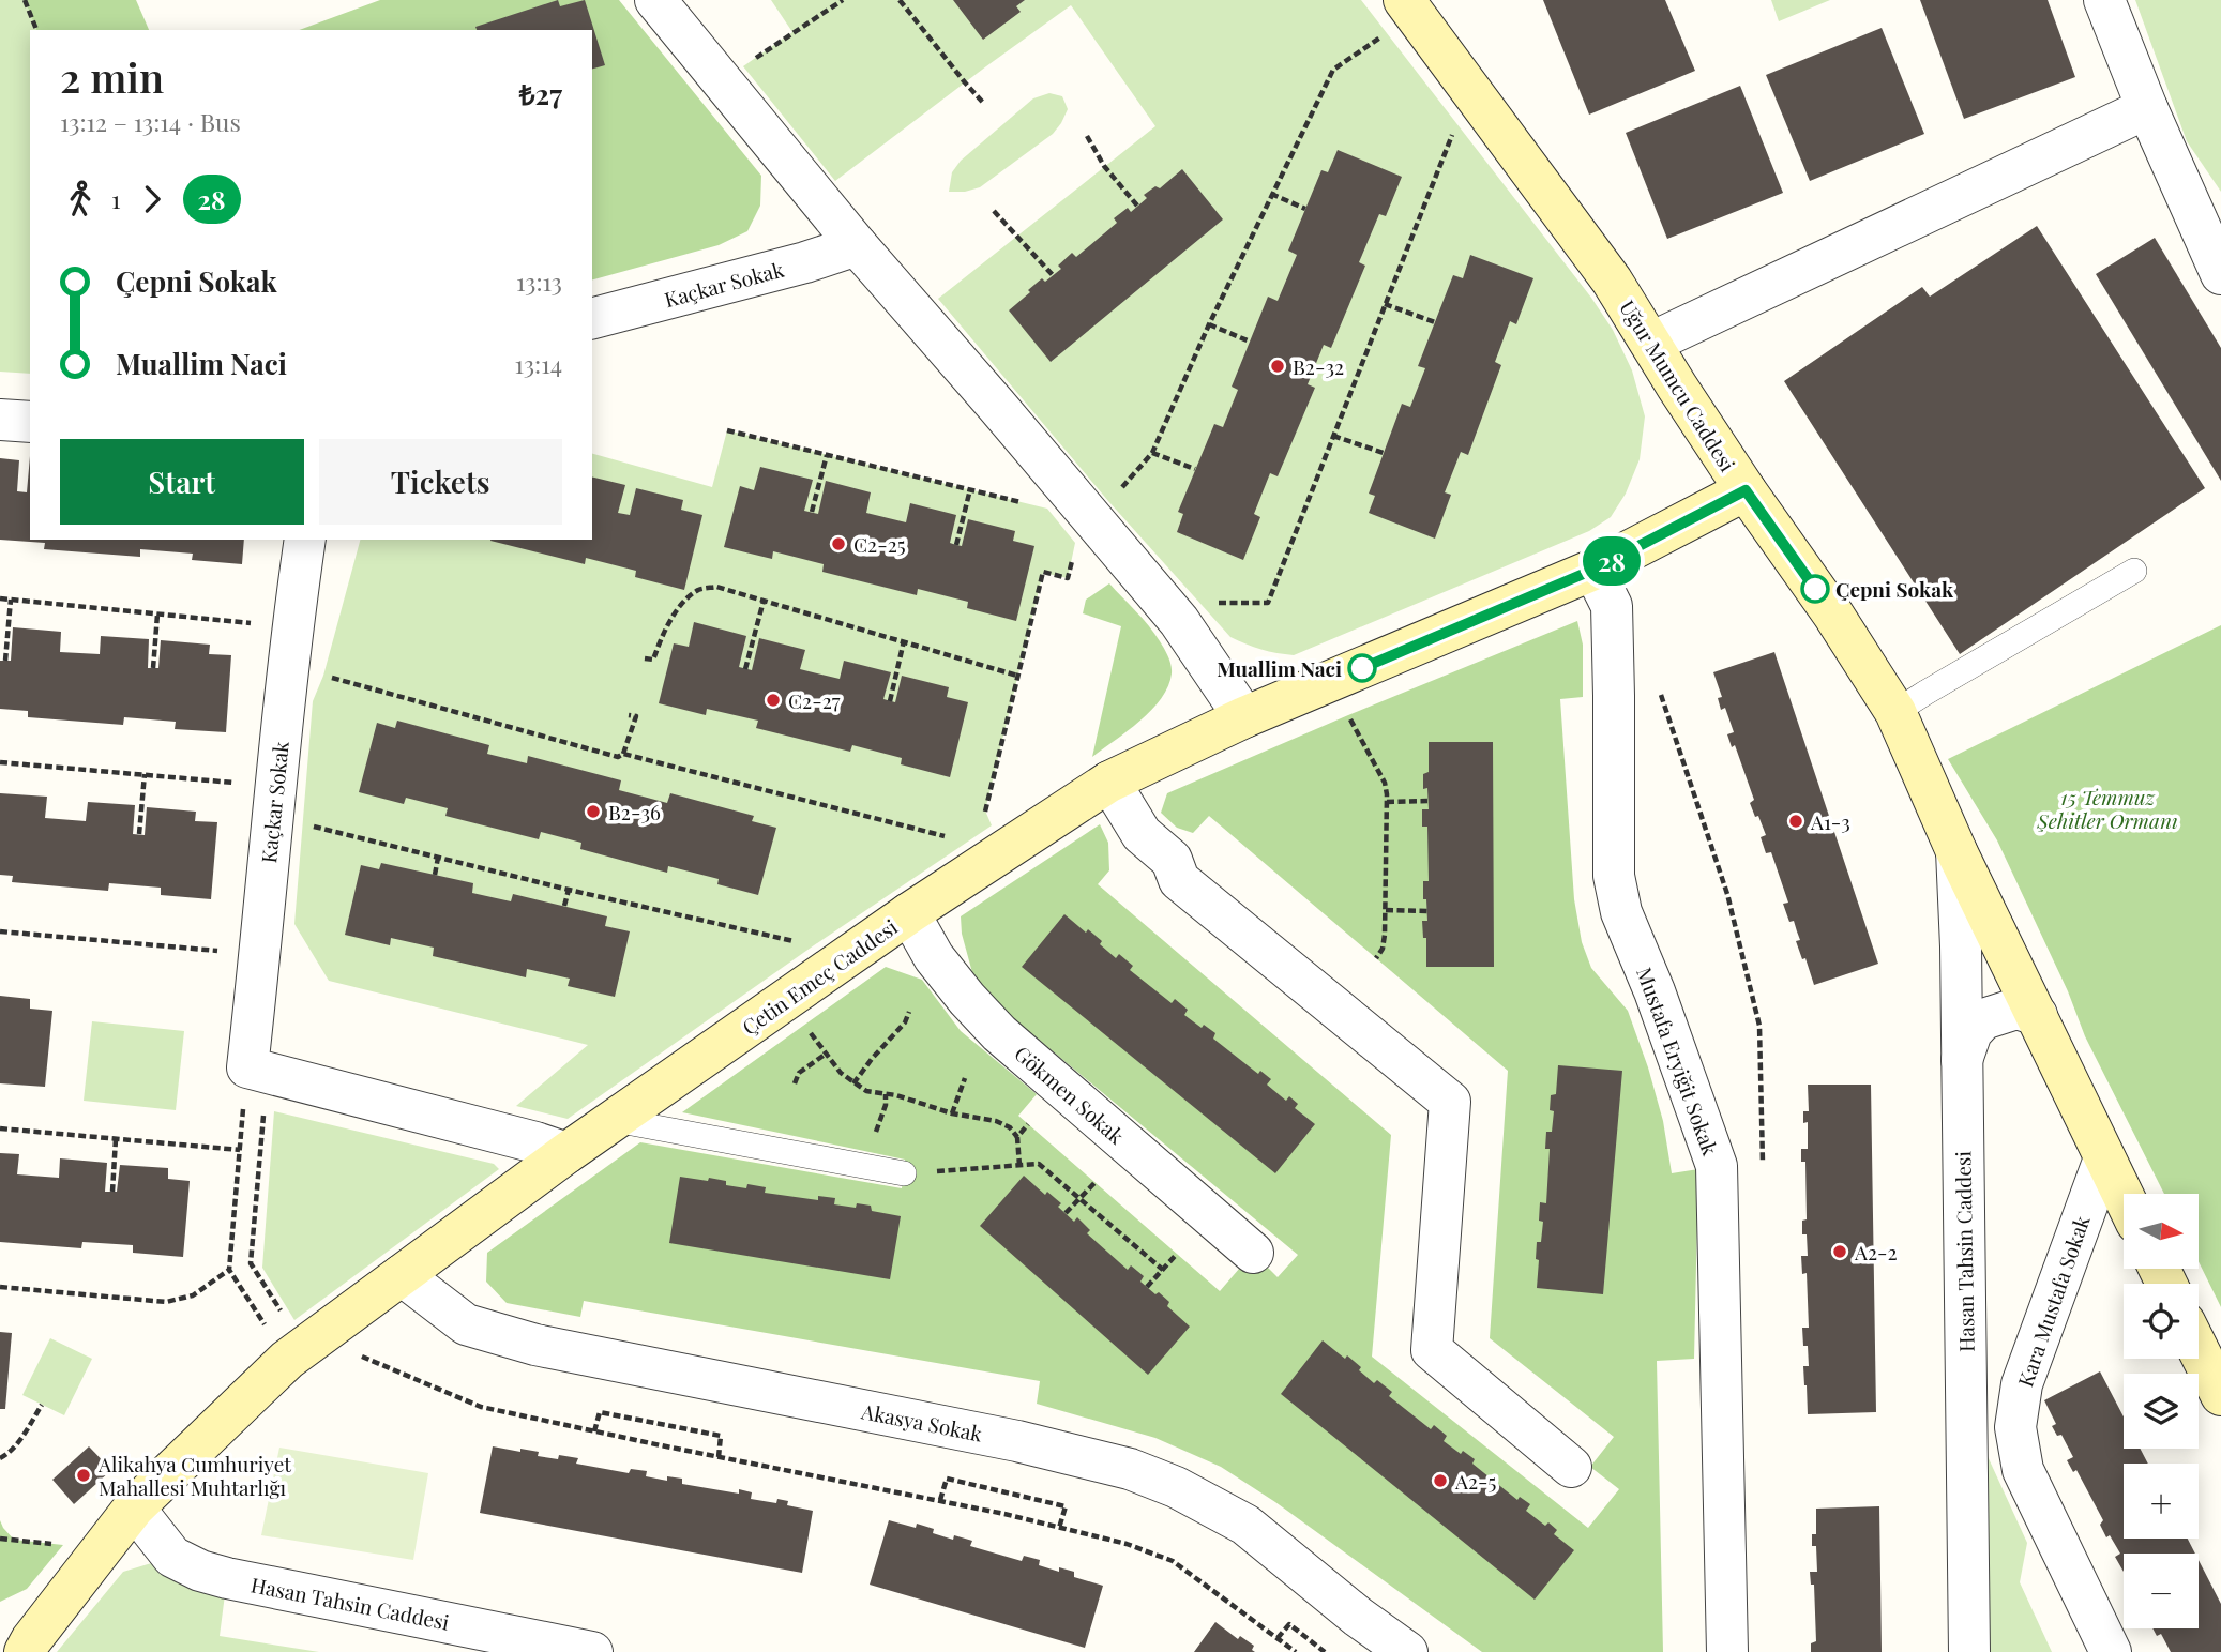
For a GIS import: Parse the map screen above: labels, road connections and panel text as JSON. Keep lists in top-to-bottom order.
{
  "streets": {
    "street": [
      "Kaçkar Sokak",
      "Uğur Mumcu Caddesi",
      "Çetin Emeç Caddesi",
      "Mustafa Eryiğit Sokak",
      "Gökmen Sokak",
      "Hasan Tahsin Caddesi",
      "Kara Mustafa Sokak",
      "Akasya Sokak"
    ]
  },
  "crossings": [
    ["Uğur Mumcu Caddesi", "Çetin Emeç Caddesi"],
    ["Uğur Mumcu Caddesi", "Hasan Tahsin Caddesi"],
    ["Uğur Mumcu Caddesi", "Kara Mustafa Sokak"],
    ["Çetin Emeç Caddesi", "Mustafa Eryiğit Sokak"],
    ["Çetin Emeç Caddesi", "Gökmen Sokak"],
    ["Çetin Emeç Caddesi", "Hasan Tahsin Caddesi"],
    ["Çetin Emeç Caddesi", "Akasya Sokak"]
  ],
  "parks": ["15 Temmuz Şehitler Ormanı"],
  "places": [
    "B2-32",
    "C2-25",
    "Çepni Sokak",
    "Muallim Naci",
    "C2-27",
    "B2-36",
    "A1-3",
    "A2-2",
    "Alikahya Cumhuriyet Mahallesi Muhtarlığı",
    "A2-5"
  ],
  "lines": ["bus line 28"],
  "north": "right",
  "page": {
    "on_map": "28",
    "heading": ["2 min", "13:12 – 13:14 · Bus", "₺27"],
    "legs": ["1", "28"],
    "list": [
      {
        "name": "Çepni Sokak",
        "value": "13:13"
      },
      {
        "name": "Muallim Naci",
        "value": "13:14"
      }
    ],
    "buttons": ["Start", "Tickets"],
    "map_buttons": ["+", "−"]
  }
}
